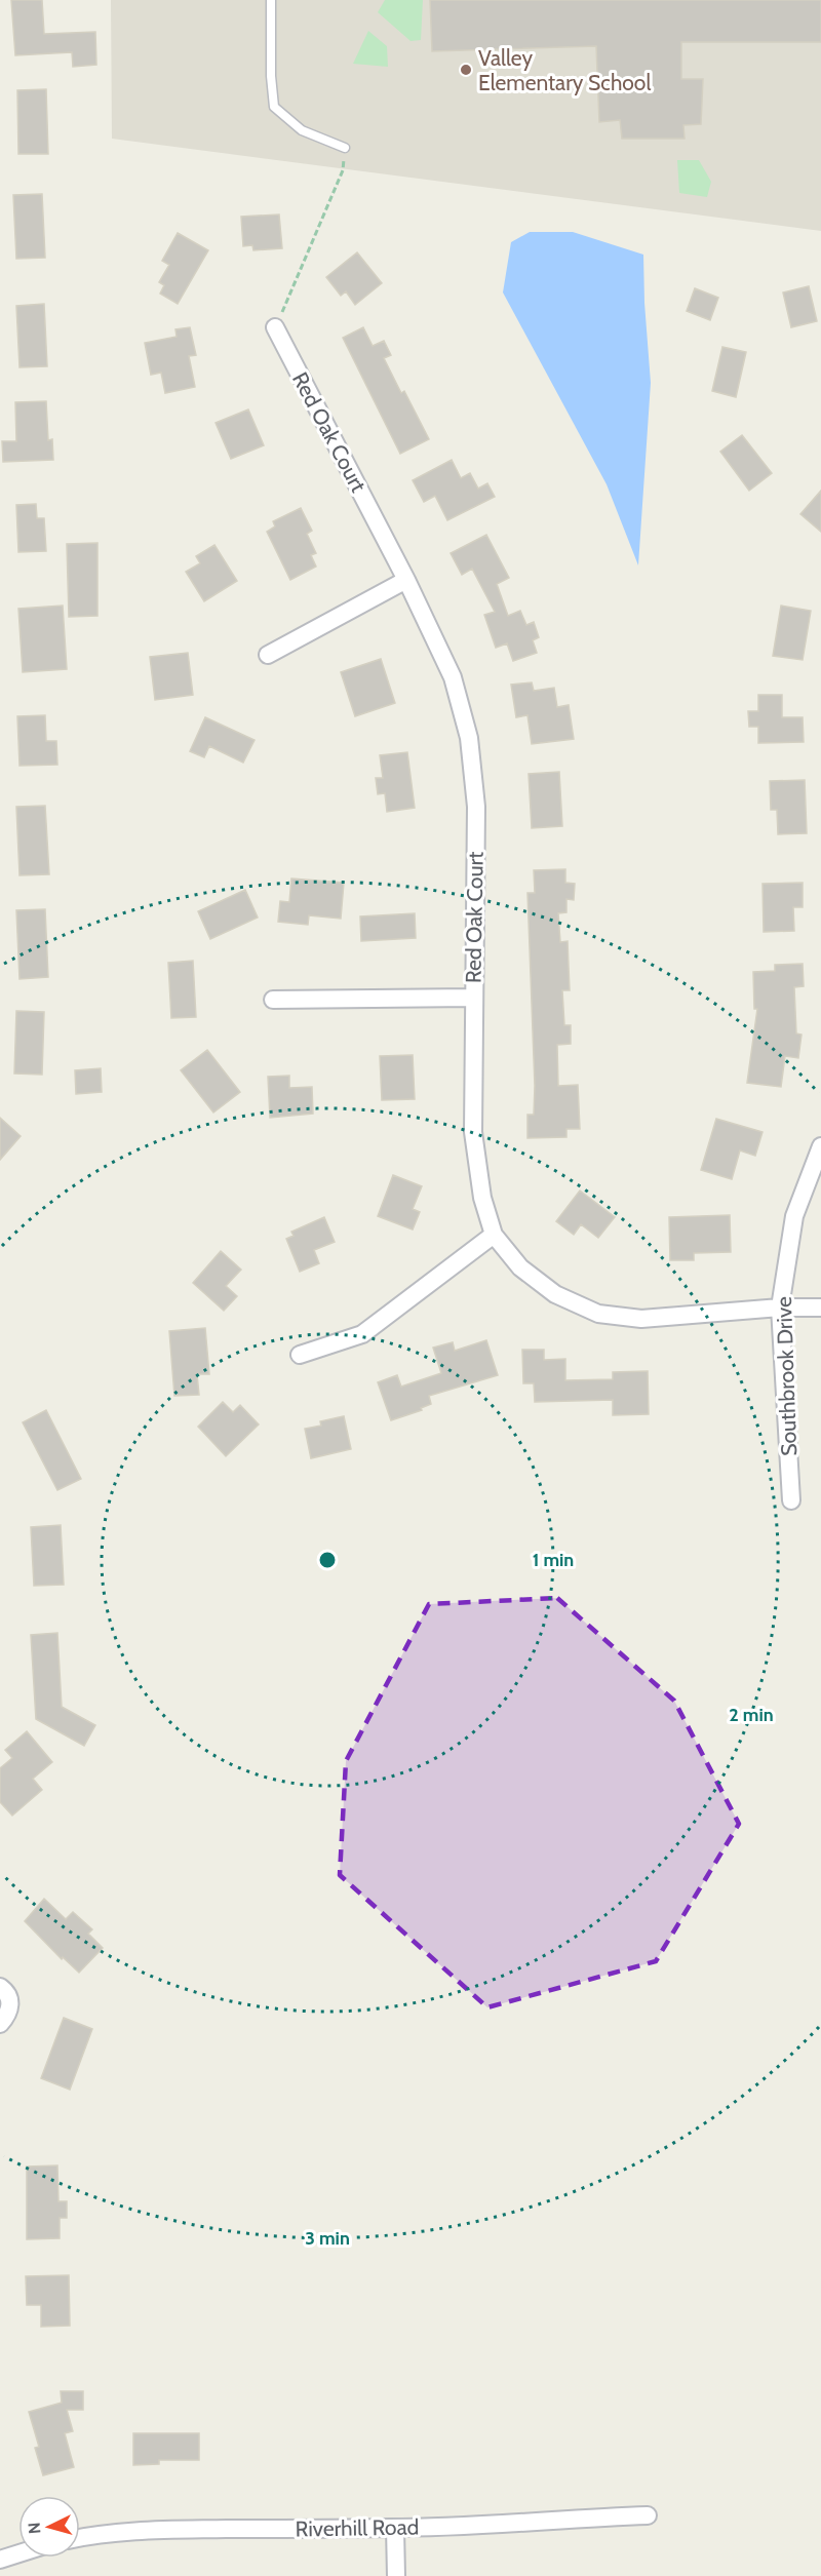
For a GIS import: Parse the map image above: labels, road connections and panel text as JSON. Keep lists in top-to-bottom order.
{
  "streets": {
    "street": ["Red Oak Court", "Southbrook Drive", "Riverhill Road"]
  },
  "crossings": [
    ["Red Oak Court", "Southbrook Drive"]
  ],
  "places": ["Valley Elementary School"],
  "north": "left",
  "rings": ["1 min", "2 min", "3 min"]
}
